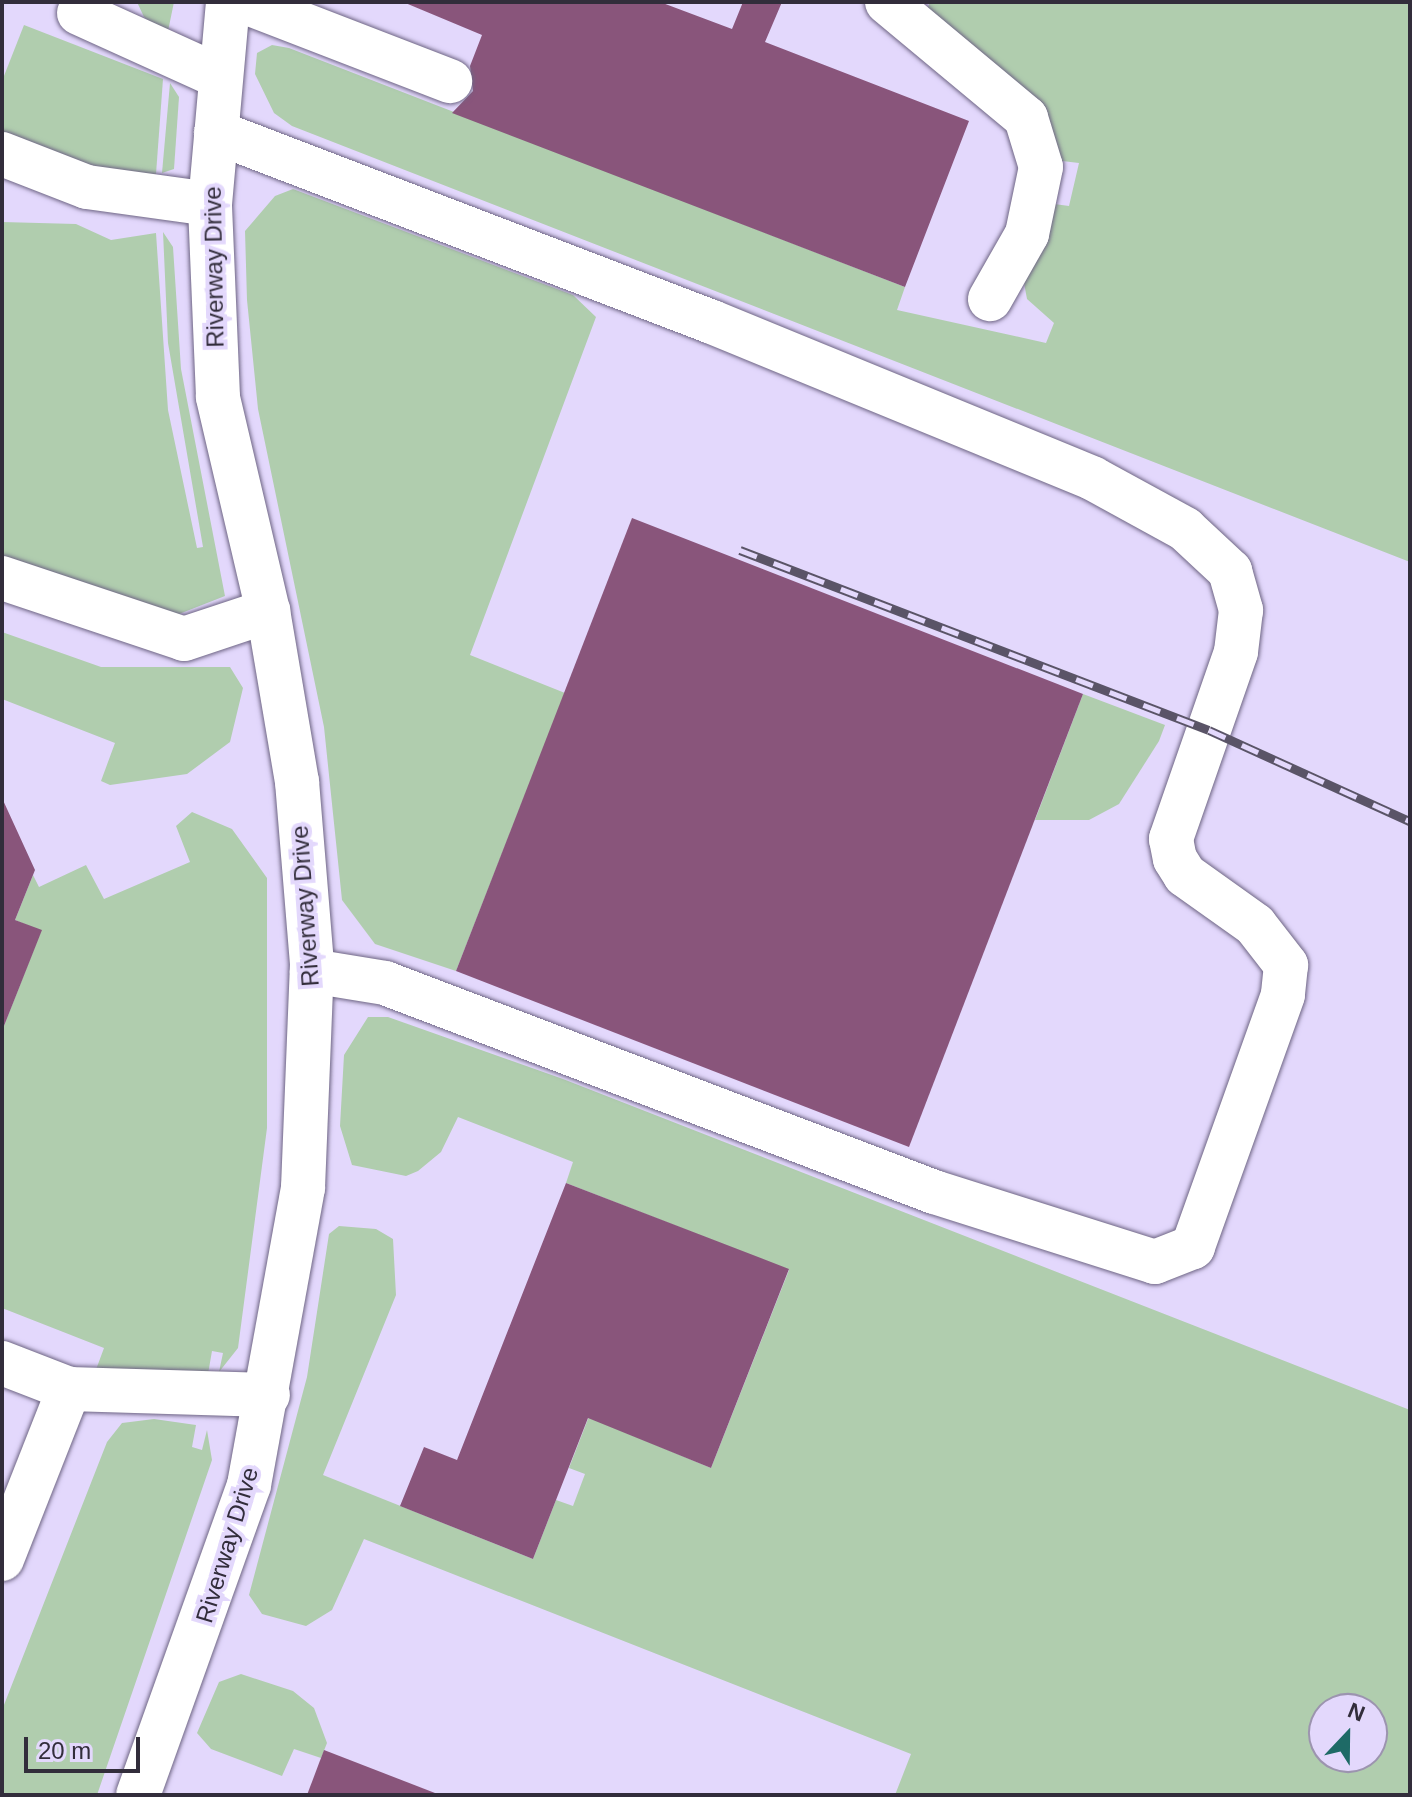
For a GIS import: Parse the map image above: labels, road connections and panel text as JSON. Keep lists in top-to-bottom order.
{
  "streets": {
    "street": ["Riverway Drive"]
  },
  "scale_bar": "20 m",
  "north": "top"
}
